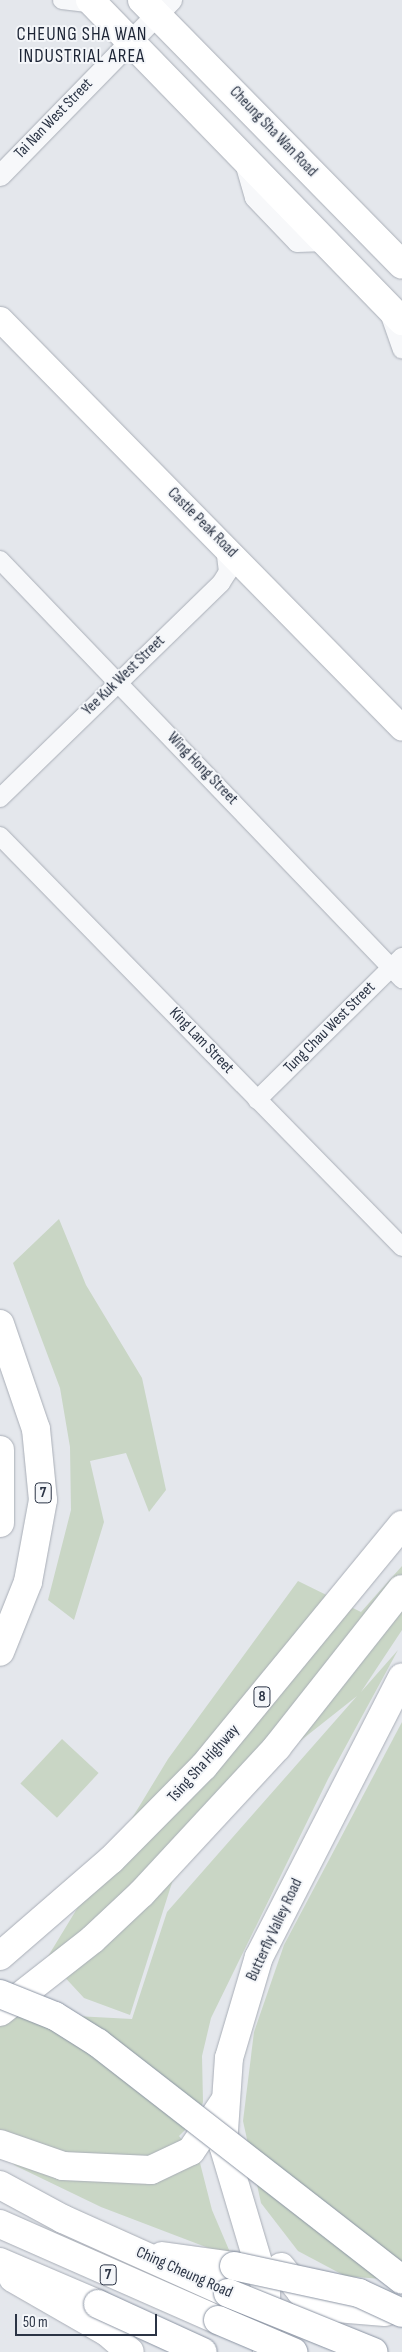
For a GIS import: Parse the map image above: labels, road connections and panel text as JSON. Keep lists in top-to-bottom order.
{
  "streets": {
    "main road": [
      "Cheung Sha Wan Road",
      "Castle Peak Road",
      "7",
      "8",
      "Tsing Sha Highway",
      "Butterfly Valley Road",
      "Ching Cheung Road"
    ],
    "street": [
      "Tai Nan West Street",
      "Yee Kuk West Street",
      "Wing Hong Street",
      "Tung Chau West Street",
      "King Lam Street"
    ]
  },
  "crossings": [
    ["Tai Nan West Street", "Cheung Sha Wan Road"],
    ["Castle Peak Road", "Yee Kuk West Street"],
    ["Yee Kuk West Street", "Wing Hong Street"],
    ["Wing Hong Street", "Tung Chau West Street"],
    ["Tung Chau West Street", "King Lam Street"]
  ],
  "districts": ["CHEUNG SHA WAN INDUSTRIAL AREA"],
  "scale_bar": "50 m"
}
